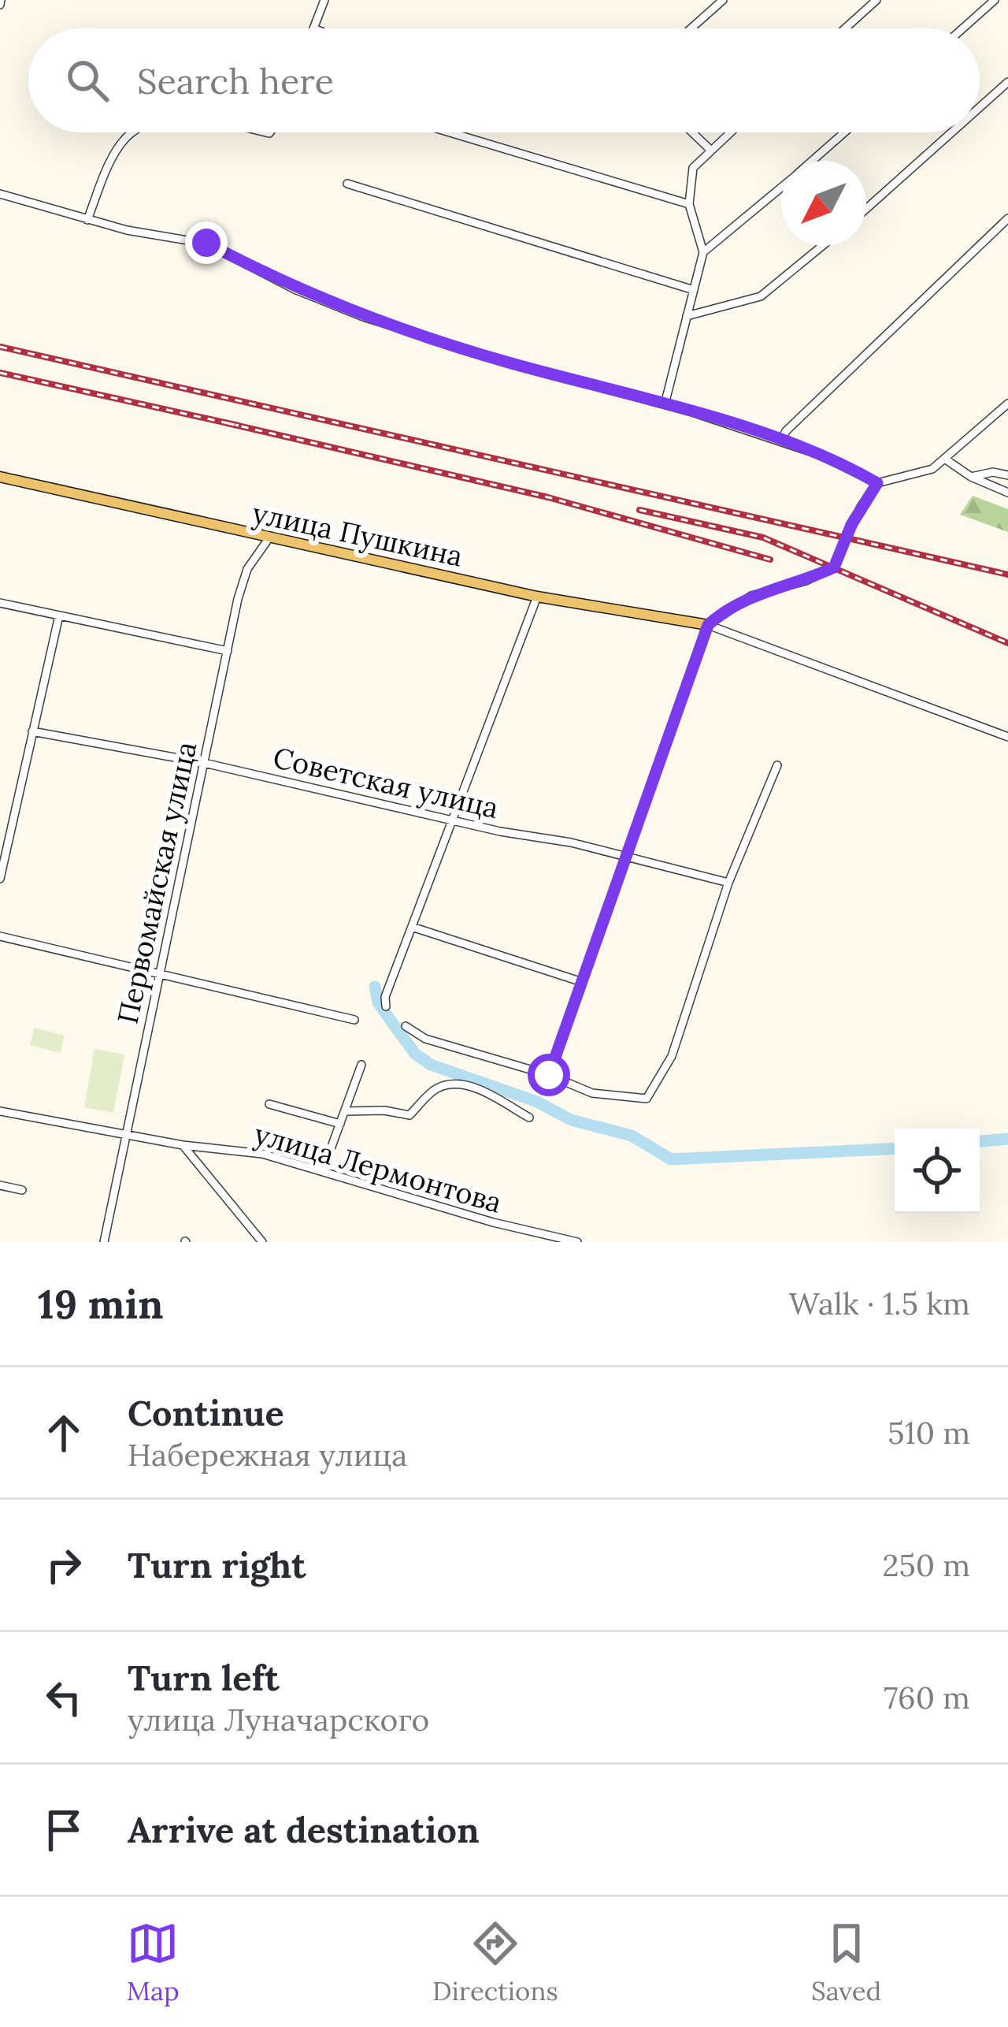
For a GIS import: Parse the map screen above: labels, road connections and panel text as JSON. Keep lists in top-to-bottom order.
{
  "streets": {
    "main road": ["улица Пушкина"],
    "street": ["Советская улица", "Первомайская улица", "улица Лермонтова"]
  },
  "crossings": [
    ["улица Пушкина", "Первомайская улица"],
    ["Советская улица", "Первомайская улица"],
    ["Первомайская улица", "улица Лермонтова"]
  ],
  "north": "bottom left",
  "page": {
    "search": "Search here",
    "heading": ["19 min", "Walk · 1.5 km"],
    "list": [
      ["Continue", "Набережная улица", "510 m"],
      ["Turn right", "250 m"],
      ["Turn left", "улица Луначарского", "760 m"],
      "Arrive at destination"
    ],
    "nav": ["Map", "Directions", "Saved"]
  }
}
